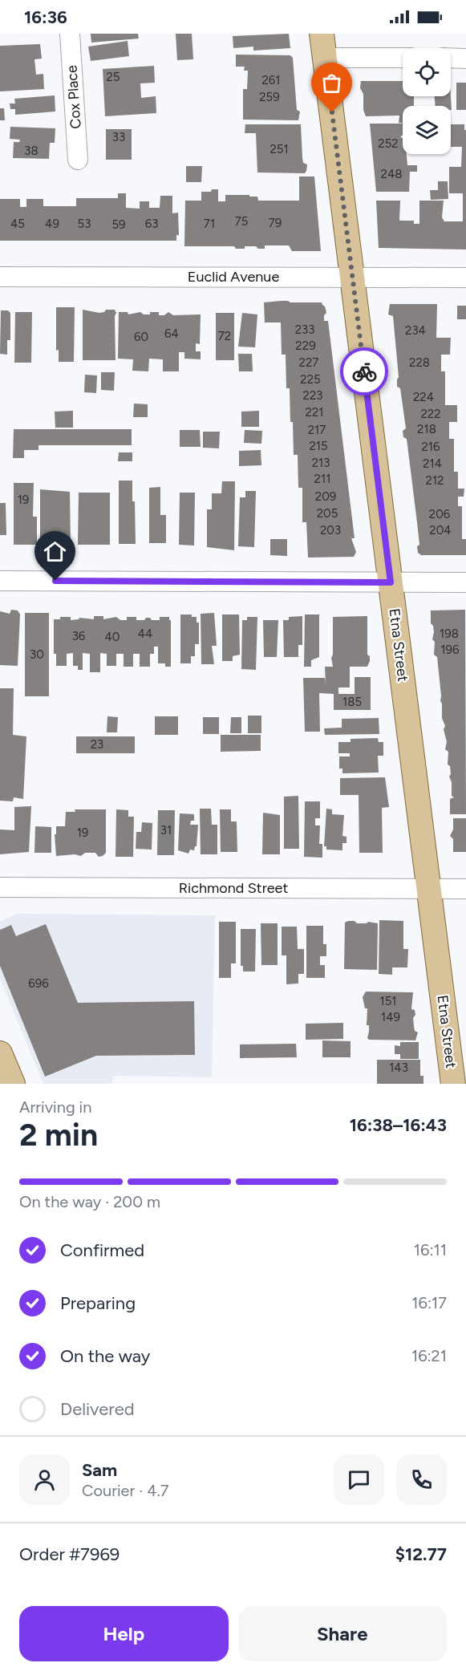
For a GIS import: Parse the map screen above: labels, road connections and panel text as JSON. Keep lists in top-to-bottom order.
{
  "streets": {
    "main road": ["Etna Street"],
    "street": ["Cox Place", "Euclid Avenue", "Richmond Street"]
  },
  "crossings": [
    ["Euclid Avenue", "Etna Street"],
    ["Etna Street", "Richmond Street"]
  ],
  "house_numbers": [
    "25",
    "261",
    "259",
    "33",
    "252",
    "251",
    "38",
    "248",
    "75",
    "79",
    "45",
    "49",
    "53",
    "63",
    "71",
    "59",
    "233",
    "234",
    "64",
    "72",
    "60",
    "229",
    "227",
    "228",
    "225",
    "223",
    "224",
    "221",
    "222",
    "218",
    "217",
    "215",
    "216",
    "213",
    "214",
    "211",
    "212",
    "209",
    "19",
    "205",
    "206",
    "203",
    "204",
    "44",
    "198",
    "36",
    "40",
    "196",
    "30",
    "185",
    "23",
    "31",
    "19",
    "696",
    "151",
    "149",
    "143"
  ],
  "page": {
    "status": "16:36",
    "heading": ["2 min", "Arriving in", "16:38–16:43"],
    "panel": [
      "Sam",
      "Courier · 4.7",
      "Order #7969",
      "$12.77"
    ],
    "bar": "On the way · 200 m",
    "list": [
      ["Confirmed", "16:11"],
      ["Preparing", "16:17"],
      ["On the way", "16:21"],
      "Delivered"
    ],
    "buttons": ["Help", "Share"]
  }
}
